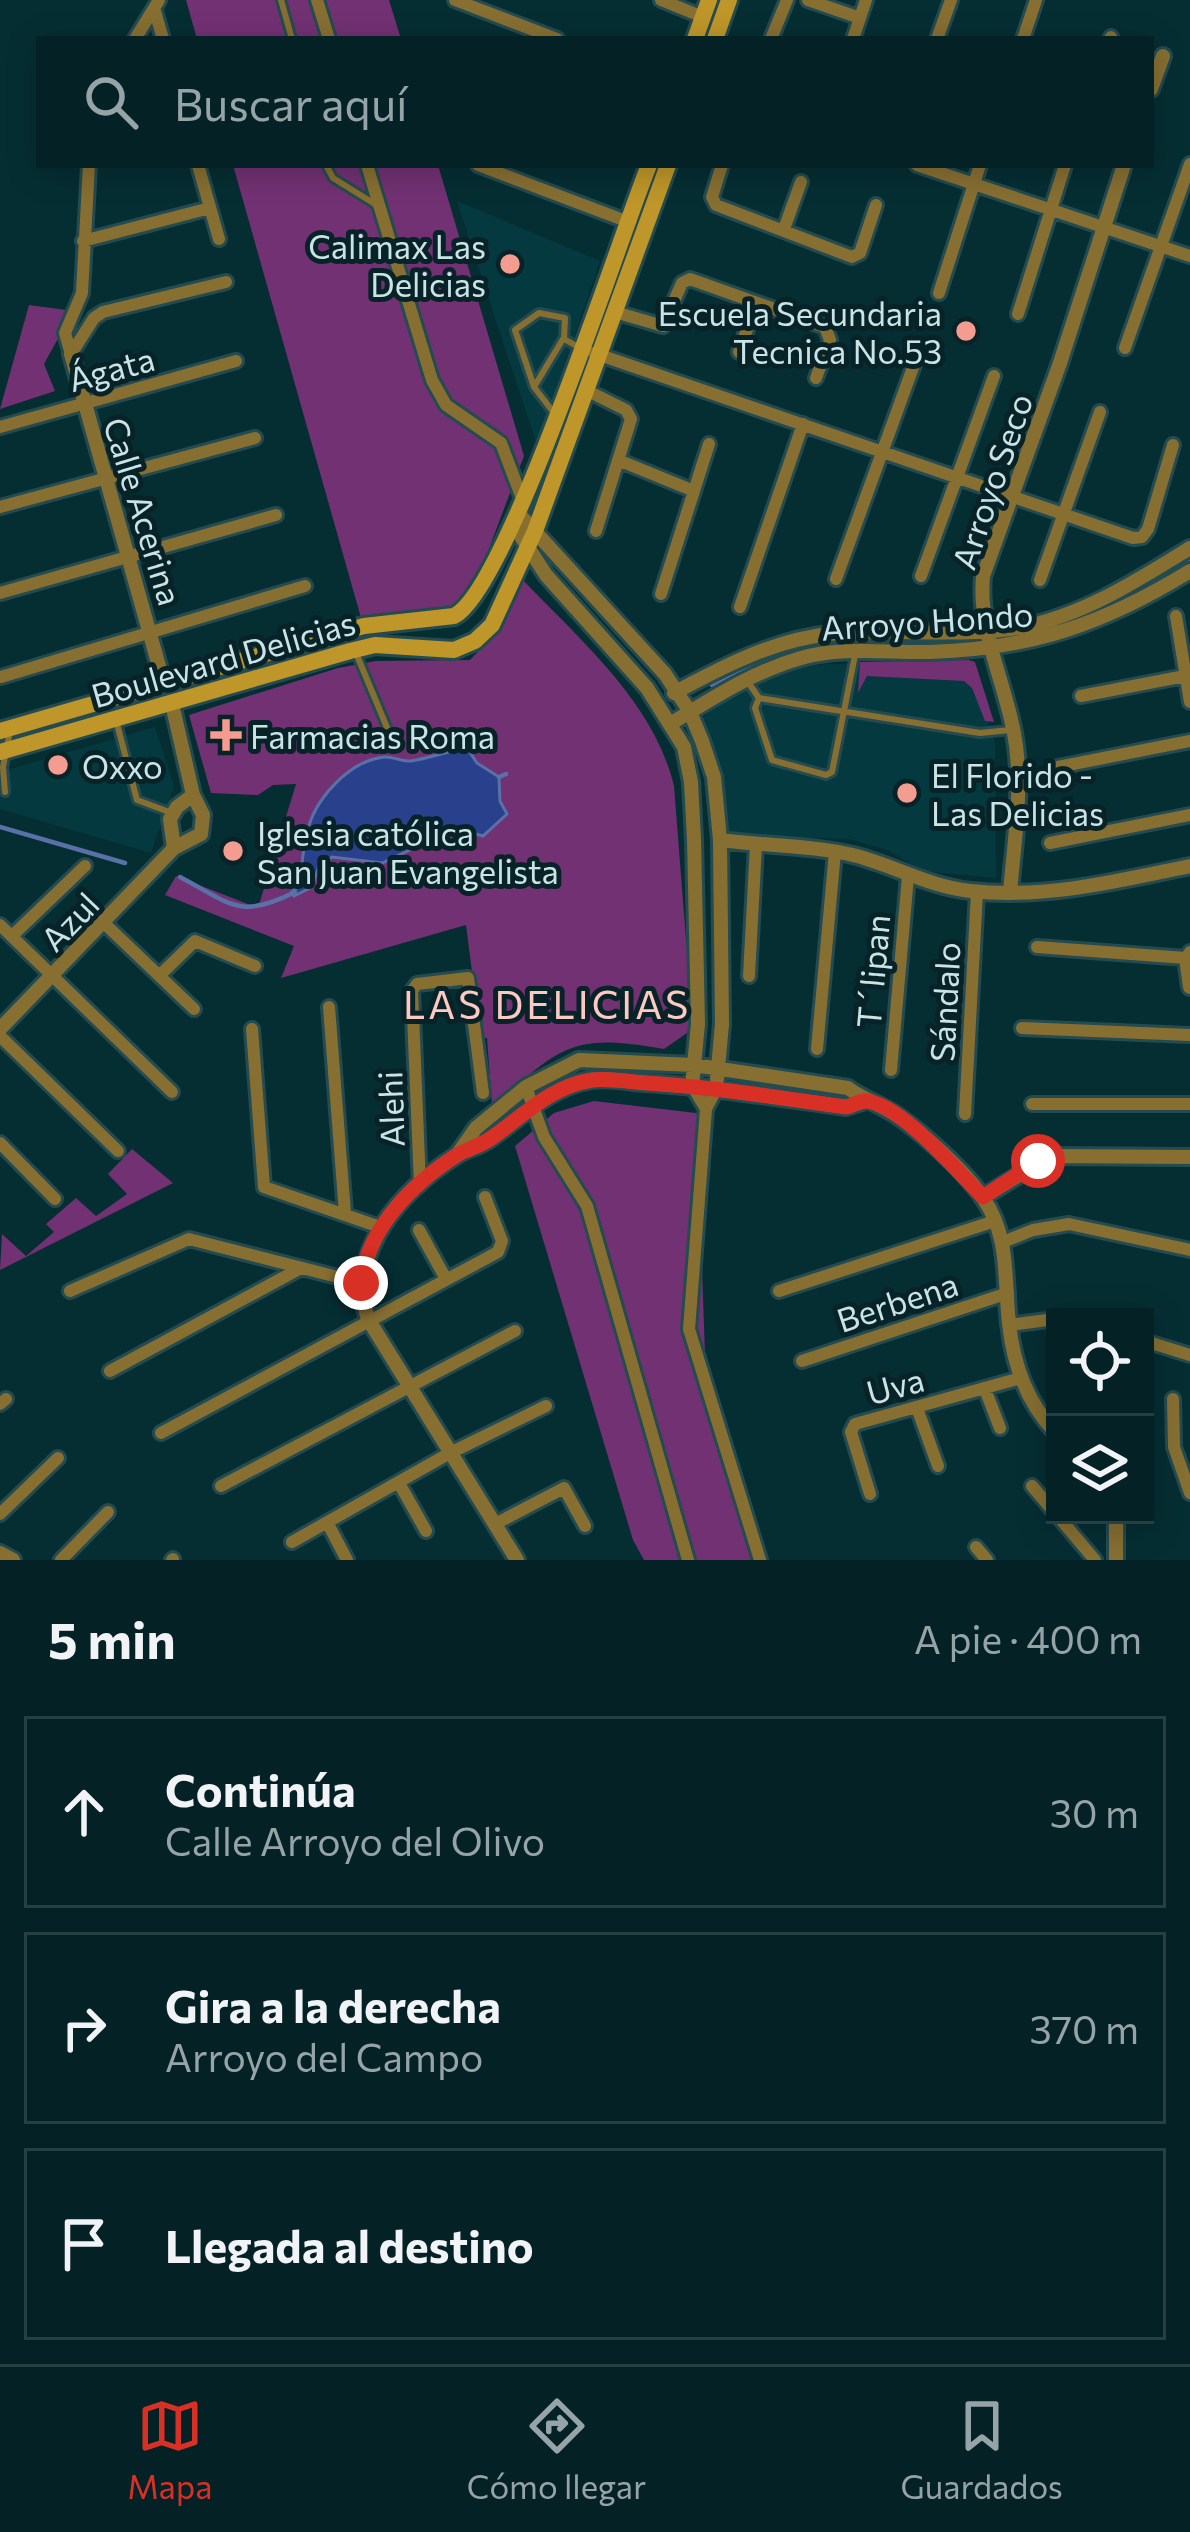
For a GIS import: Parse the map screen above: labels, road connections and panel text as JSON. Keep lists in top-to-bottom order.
{
  "streets": {
    "main road": ["Boulevard Delicias"],
    "street": [
      "Ágata",
      "Arroyo Seco",
      "Calle Acerina",
      "Arroyo Hondo",
      "Azul",
      "T´lipan",
      "Sándalo",
      "Alehi",
      "Berbena",
      "Uva"
    ]
  },
  "crossings": [
    ["Ágata", "Calle Acerina"],
    ["Arroyo Seco", "Arroyo Hondo"],
    ["Calle Acerina", "Boulevard Delicias"],
    ["Boulevard Delicias", "Azul"]
  ],
  "districts": ["LAS DELICIAS"],
  "places": {
    "other": [
      "Calimax Las Delicias",
      "Escuela Secundaria Tecnica No.53",
      "Oxxo",
      "El Florido - Las Delicias",
      "Iglesia católica San Juan Evangelista"
    ],
    "health": ["Farmacias Roma"]
  },
  "page": {
    "search": "Buscar aquí",
    "heading": ["5 min", "A pie · 400 m"],
    "list": [
      ["Continúa", "Calle Arroyo del Olivo", "30 m"],
      ["Gira a la derecha", "Arroyo del Campo", "370 m"],
      "Llegada al destino"
    ],
    "nav": ["Mapa", "Cómo llegar", "Guardados"]
  }
}
